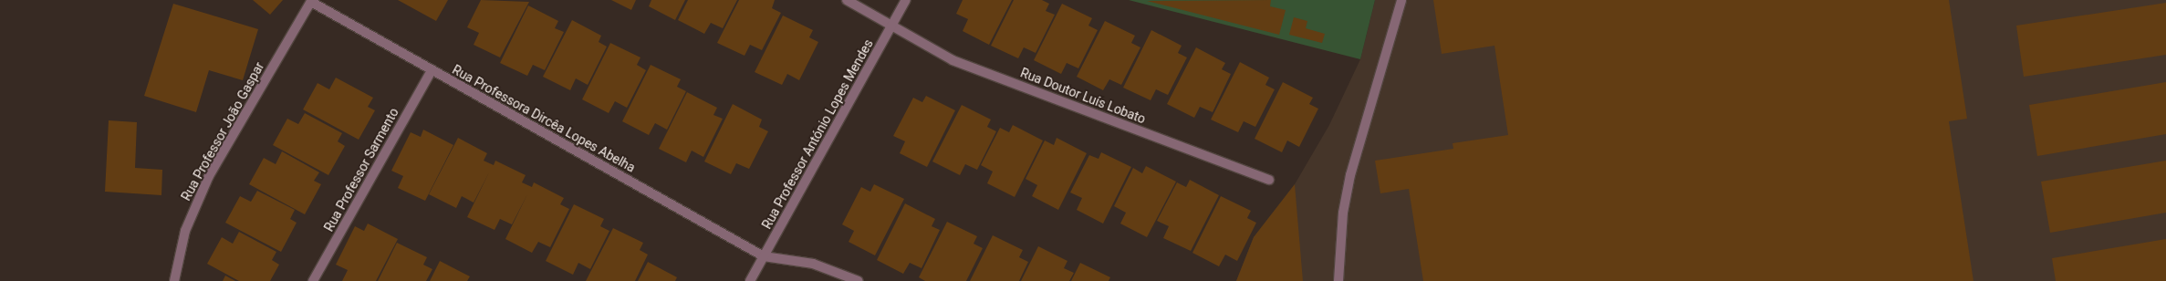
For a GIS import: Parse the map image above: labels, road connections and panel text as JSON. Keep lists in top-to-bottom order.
{
  "streets": {
    "street": [
      "Rua Doutor Luís Lobato",
      "Rua Professora Dircêa Lopes Abelha",
      "Rua Professor João Gaspar",
      "Rua Professor António Lopes Mendes",
      "Rua Professor Sarmento"
    ]
  },
  "crossings": [
    ["Rua Doutor Luís Lobato", "Rua Professor António Lopes Mendes"],
    ["Rua Professora Dircêa Lopes Abelha", "Rua Professor João Gaspar"],
    ["Rua Professora Dircêa Lopes Abelha", "Rua Professor António Lopes Mendes"],
    ["Rua Professora Dircêa Lopes Abelha", "Rua Professor Sarmento"]
  ]
}
